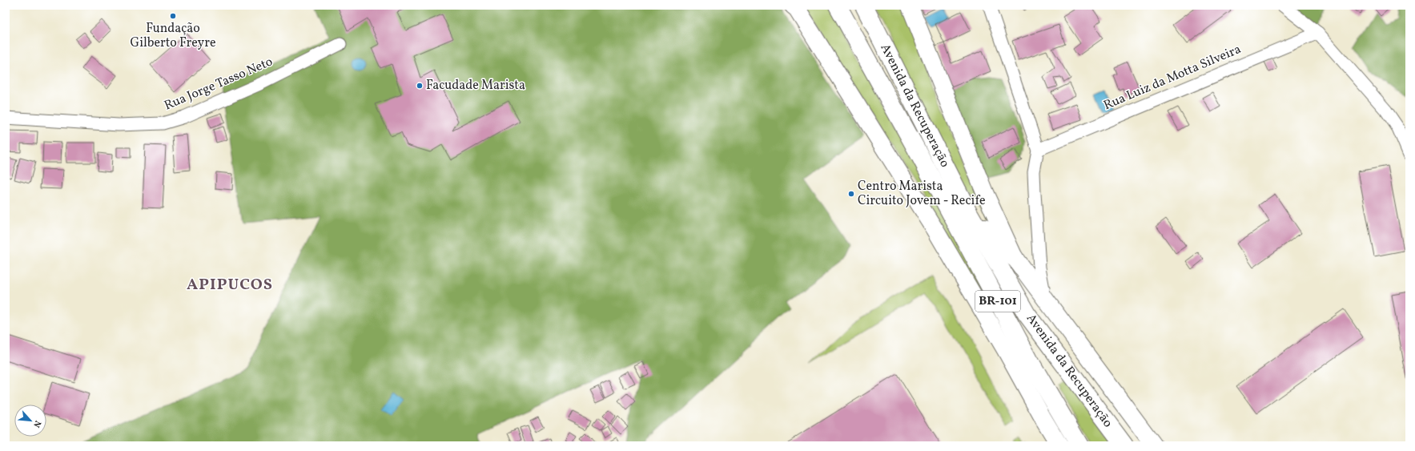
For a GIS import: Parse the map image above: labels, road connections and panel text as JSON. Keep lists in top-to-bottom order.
{
  "streets": {
    "highway": ["Avenida da Recuperação", "BR-101"],
    "street": ["Rua Luiz da Motta Silveira", "Rua Jorge Tasso Neto"]
  },
  "districts": ["APIPUCOS"],
  "places": ["Fundação Gilberto Freyre", "Facudade Marista", "Centro Marista Circuito Jovem - Recife"],
  "north": "bottom right"
}
